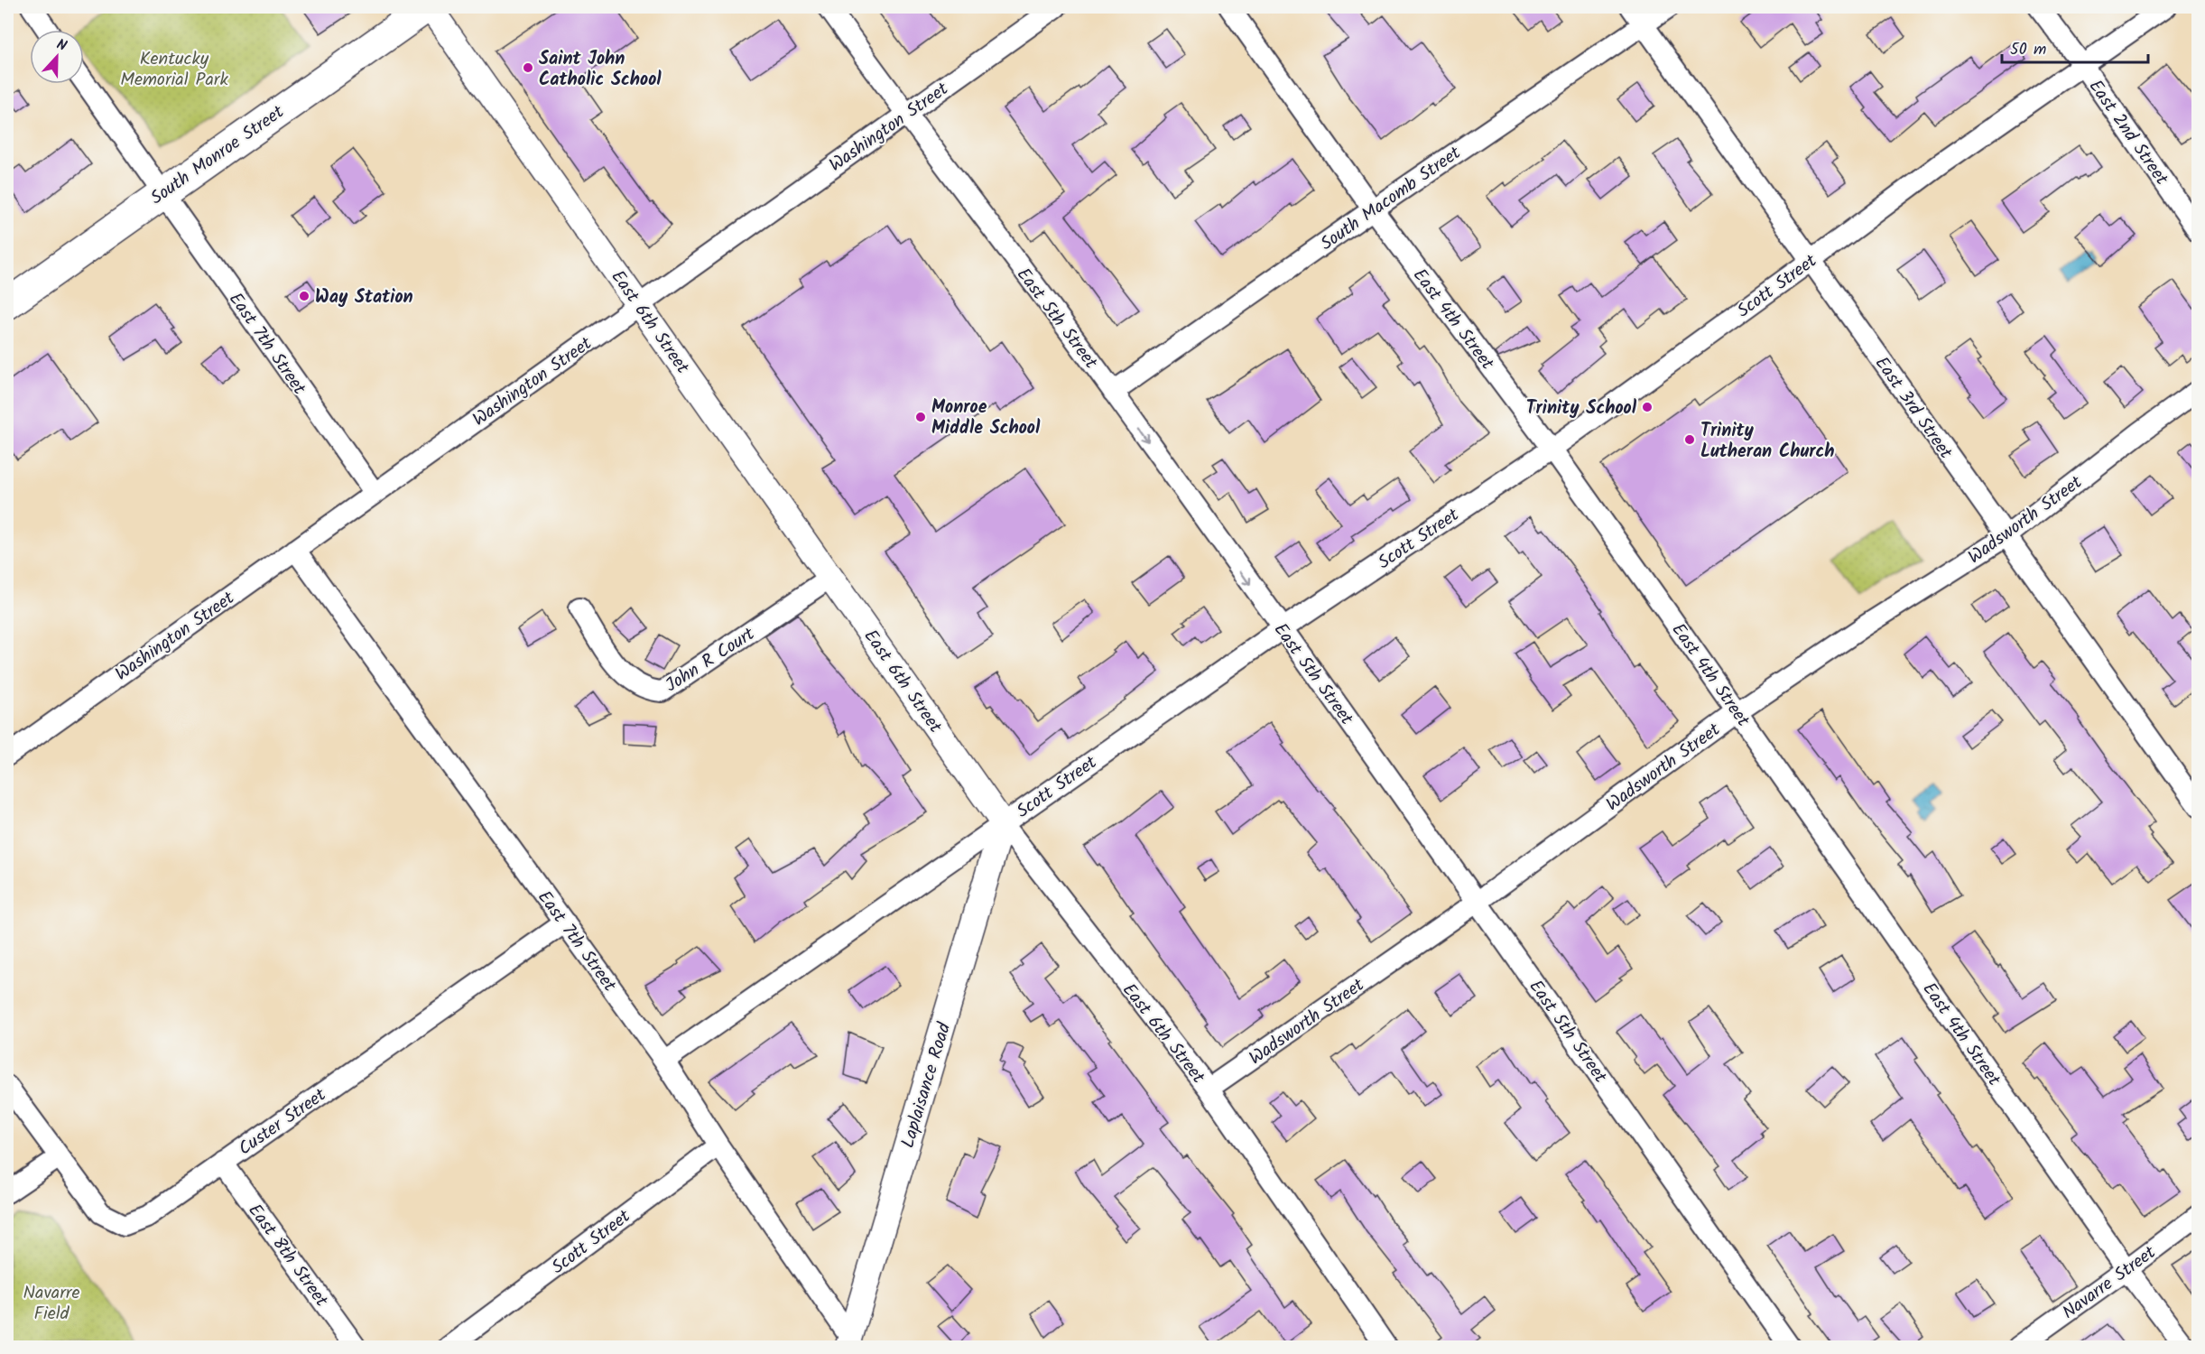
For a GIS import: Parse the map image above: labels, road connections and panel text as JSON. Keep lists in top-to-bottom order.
{
  "streets": {
    "main road": ["South Monroe Street"],
    "street": [
      "Washington Street",
      "East 2nd Street",
      "South Macomb Street",
      "Scott Street",
      "East 5th Street",
      "East 4th Street",
      "East 6th Street",
      "East 7th Street",
      "East 3rd Street",
      "Wadsworth Street",
      "John R Court",
      "Laplaisance Road",
      "Custer Street",
      "East 8th Street",
      "Navarre Street"
    ]
  },
  "crossings": [
    ["Washington Street", "East 5th Street"],
    ["Washington Street", "East 6th Street"],
    ["Washington Street", "East 7th Street"],
    ["East 2nd Street", "Scott Street"],
    ["South Monroe Street", "East 6th Street"],
    ["South Monroe Street", "East 7th Street"],
    ["South Macomb Street", "East 5th Street"],
    ["South Macomb Street", "East 4th Street"],
    ["South Macomb Street", "East 3rd Street"],
    ["Scott Street", "East 5th Street"],
    ["Scott Street", "East 4th Street"],
    ["Scott Street", "East 6th Street"],
    ["Scott Street", "East 7th Street"],
    ["Scott Street", "East 3rd Street"],
    ["Scott Street", "Laplaisance Road"],
    ["East 5th Street", "Wadsworth Street"],
    ["East 4th Street", "Wadsworth Street"],
    ["East 4th Street", "Navarre Street"],
    ["East 6th Street", "Wadsworth Street"],
    ["East 6th Street", "John R Court"],
    ["East 6th Street", "Laplaisance Road"],
    ["East 7th Street", "Laplaisance Road"],
    ["East 7th Street", "Custer Street"],
    ["East 3rd Street", "Wadsworth Street"],
    ["Custer Street", "East 8th Street"]
  ],
  "parks": ["Kentucky Memorial Park", "Navarre Field"],
  "places": [
    "Saint John Catholic School",
    "Way Station",
    "Trinity School",
    "Monroe Middle School",
    "Trinity Lutheran Church"
  ],
  "scale_bar": "50 m",
  "north": "top"
}
